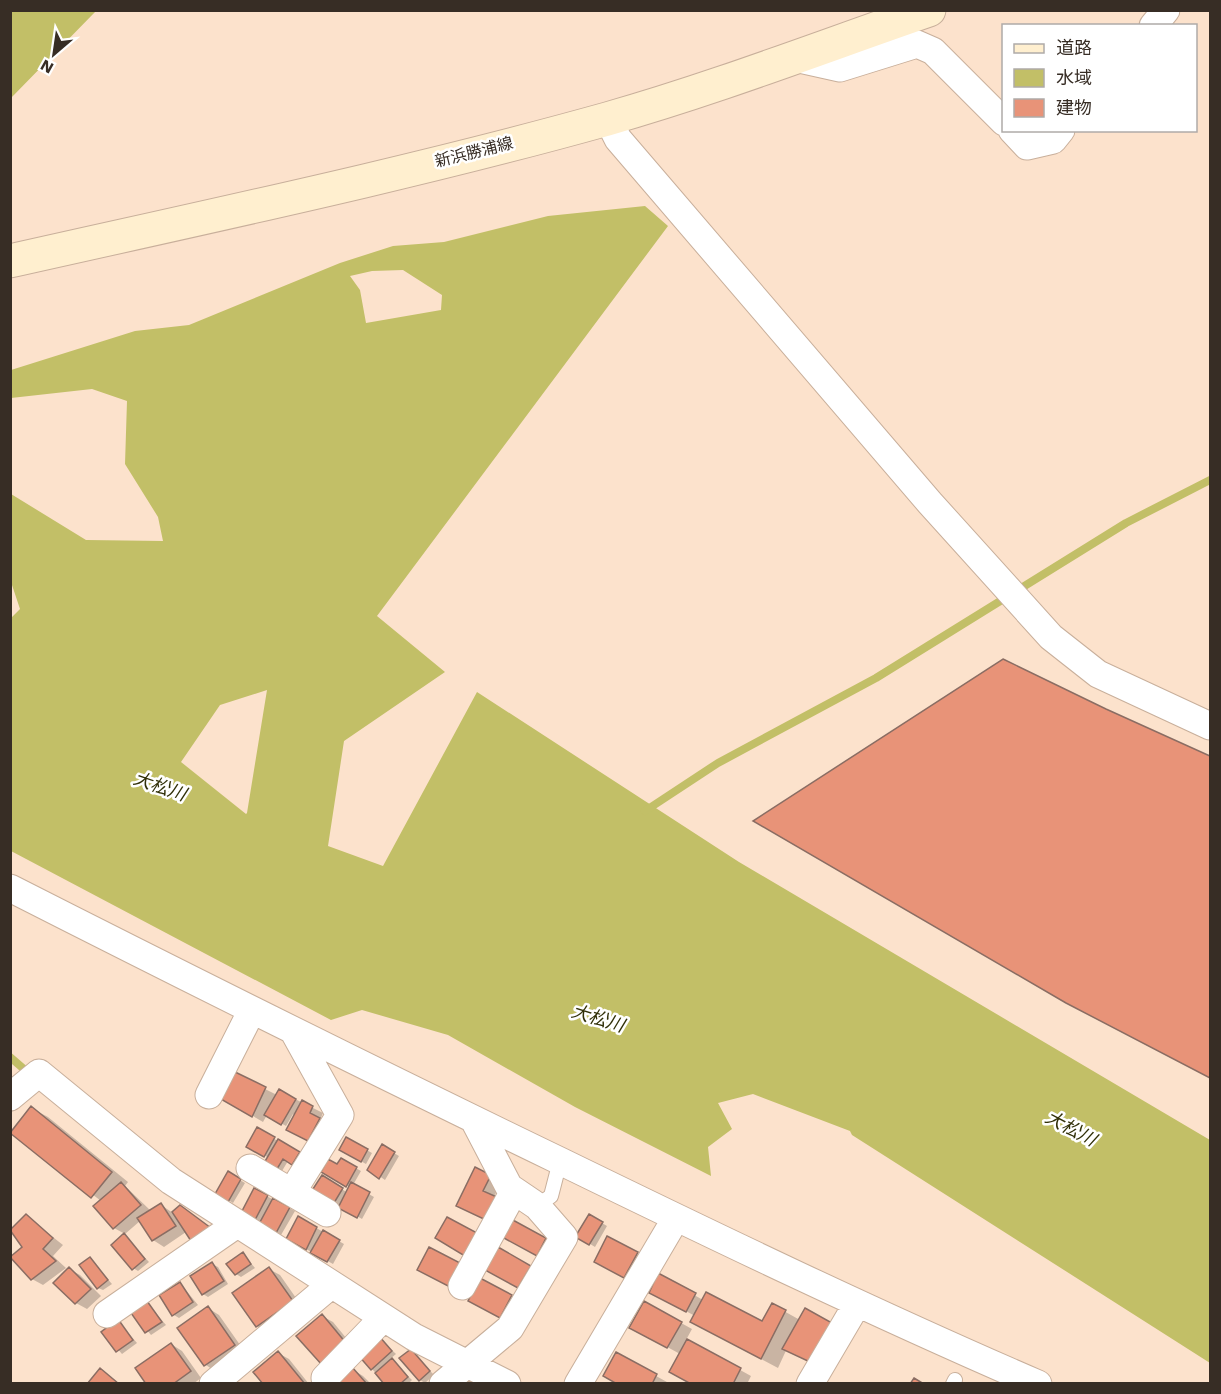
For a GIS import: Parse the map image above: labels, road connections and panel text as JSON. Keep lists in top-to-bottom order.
{
  "streets": {
    "main road": ["新浜勝浦線"]
  },
  "water": ["大松川"],
  "legend": ["道路", "水域", "建物"],
  "north": "bottom left"
}
